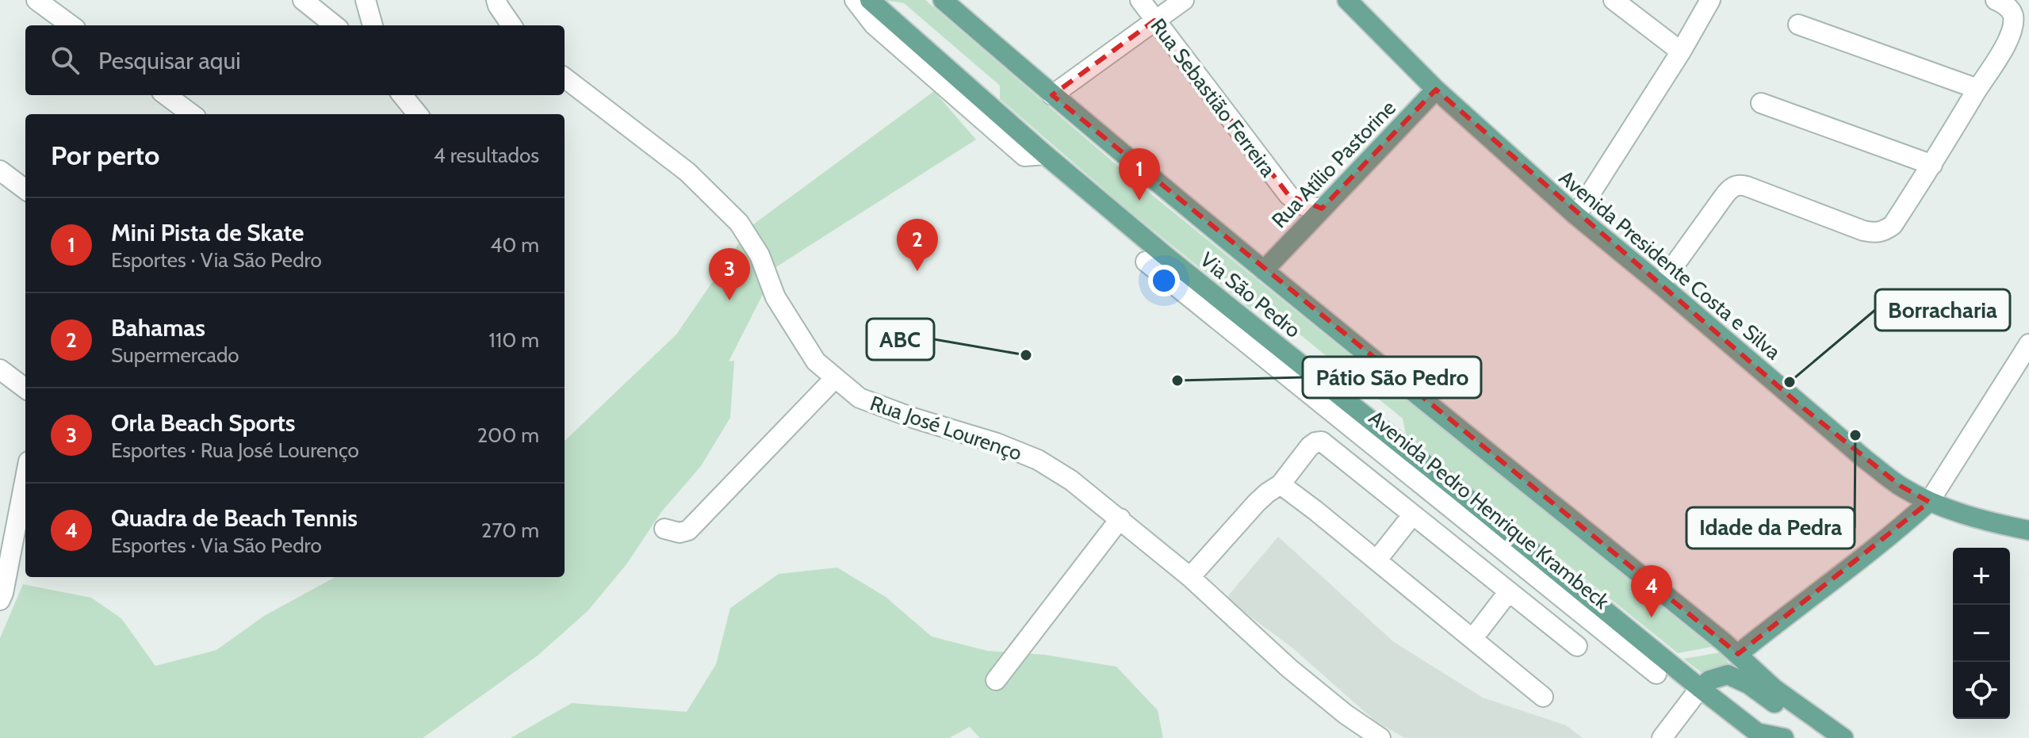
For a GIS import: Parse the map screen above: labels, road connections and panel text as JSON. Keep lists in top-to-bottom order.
{
  "streets": {
    "main road": ["Rua Atílio Pastorine", "Avenida Presidente Costa e Silva", "Via São Pedro"],
    "street": ["Rua Sebastião Ferreira", "Rua José Lourenço", "Avenida Pedro Henrique Krambeck"]
  },
  "crossings": [
    ["Rua Sebastião Ferreira", "Rua Atílio Pastorine"],
    ["Rua Atílio Pastorine", "Avenida Presidente Costa e Silva"]
  ],
  "places": [
    "ABC",
    "Pátio São Pedro",
    "Borracharia",
    "Idade da Pedra"
  ],
  "page": {
    "search": "Pesquisar aqui",
    "heading": ["Por perto", "4 resultados"],
    "pins": [
      "1",
      "2",
      "3",
      "4"
    ],
    "list": [
      {
        "mark": "1",
        "name": "Mini Pista de Skate",
        "note": "Esportes · Via São Pedro",
        "value": "40 m"
      },
      {
        "mark": "2",
        "name": "Bahamas",
        "note": "Supermercado",
        "value": "110 m"
      },
      {
        "mark": "3",
        "name": "Orla Beach Sports",
        "note": "Esportes · Rua José Lourenço",
        "value": "200 m"
      },
      {
        "mark": "4",
        "name": "Quadra de Beach Tennis",
        "note": "Esportes · Via São Pedro",
        "value": "270 m"
      }
    ],
    "map_buttons": ["+", "−"]
  }
}
